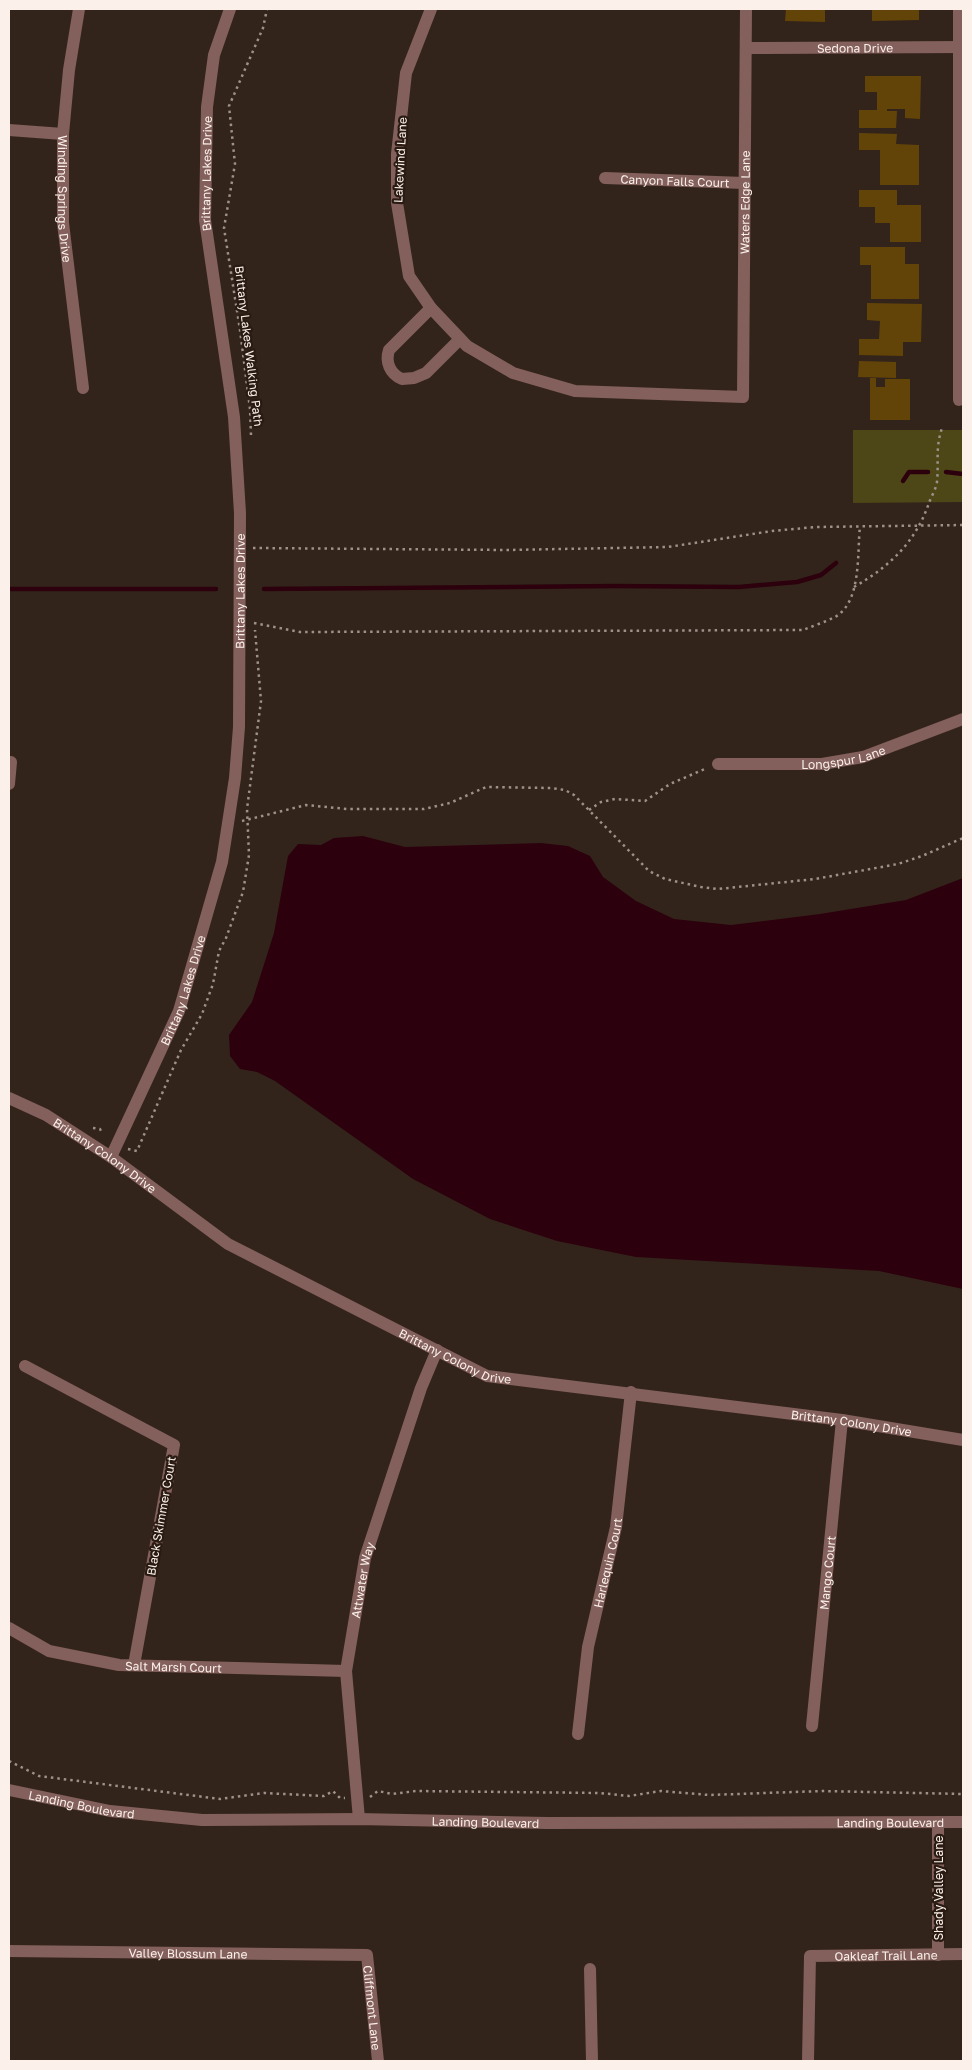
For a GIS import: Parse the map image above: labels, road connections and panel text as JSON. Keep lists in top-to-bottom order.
{
  "streets": {
    "street": [
      "Sedona Drive",
      "Lakewind Lane",
      "Brittany Lakes Drive",
      "Canyon Falls Court",
      "Winding Springs Drive",
      "Waters Edge Lane",
      "Longspur Lane",
      "Brittany Colony Drive",
      "Black Skimmer Court",
      "Harlequin Court",
      "Mango Court",
      "Attwater Way",
      "Salt Marsh Court",
      "Landing Boulevard",
      "Shady Valley Lane",
      "Valley Blossum Lane",
      "Oakleaf Trail Lane",
      "Cliffmont Lane"
    ],
    "path": ["Brittany Lakes Walking Path"]
  },
  "crossings": [
    ["Sedona Drive", "Waters Edge Lane"],
    ["Lakewind Lane", "Waters Edge Lane"],
    ["Brittany Lakes Drive", "Brittany Colony Drive"],
    ["Canyon Falls Court", "Waters Edge Lane"],
    ["Brittany Colony Drive", "Harlequin Court"],
    ["Brittany Colony Drive", "Mango Court"],
    ["Brittany Colony Drive", "Attwater Way"],
    ["Black Skimmer Court", "Salt Marsh Court"],
    ["Attwater Way", "Salt Marsh Court"],
    ["Attwater Way", "Landing Boulevard"],
    ["Landing Boulevard", "Shady Valley Lane"],
    ["Shady Valley Lane", "Oakleaf Trail Lane"],
    ["Valley Blossum Lane", "Cliffmont Lane"]
  ]
}
